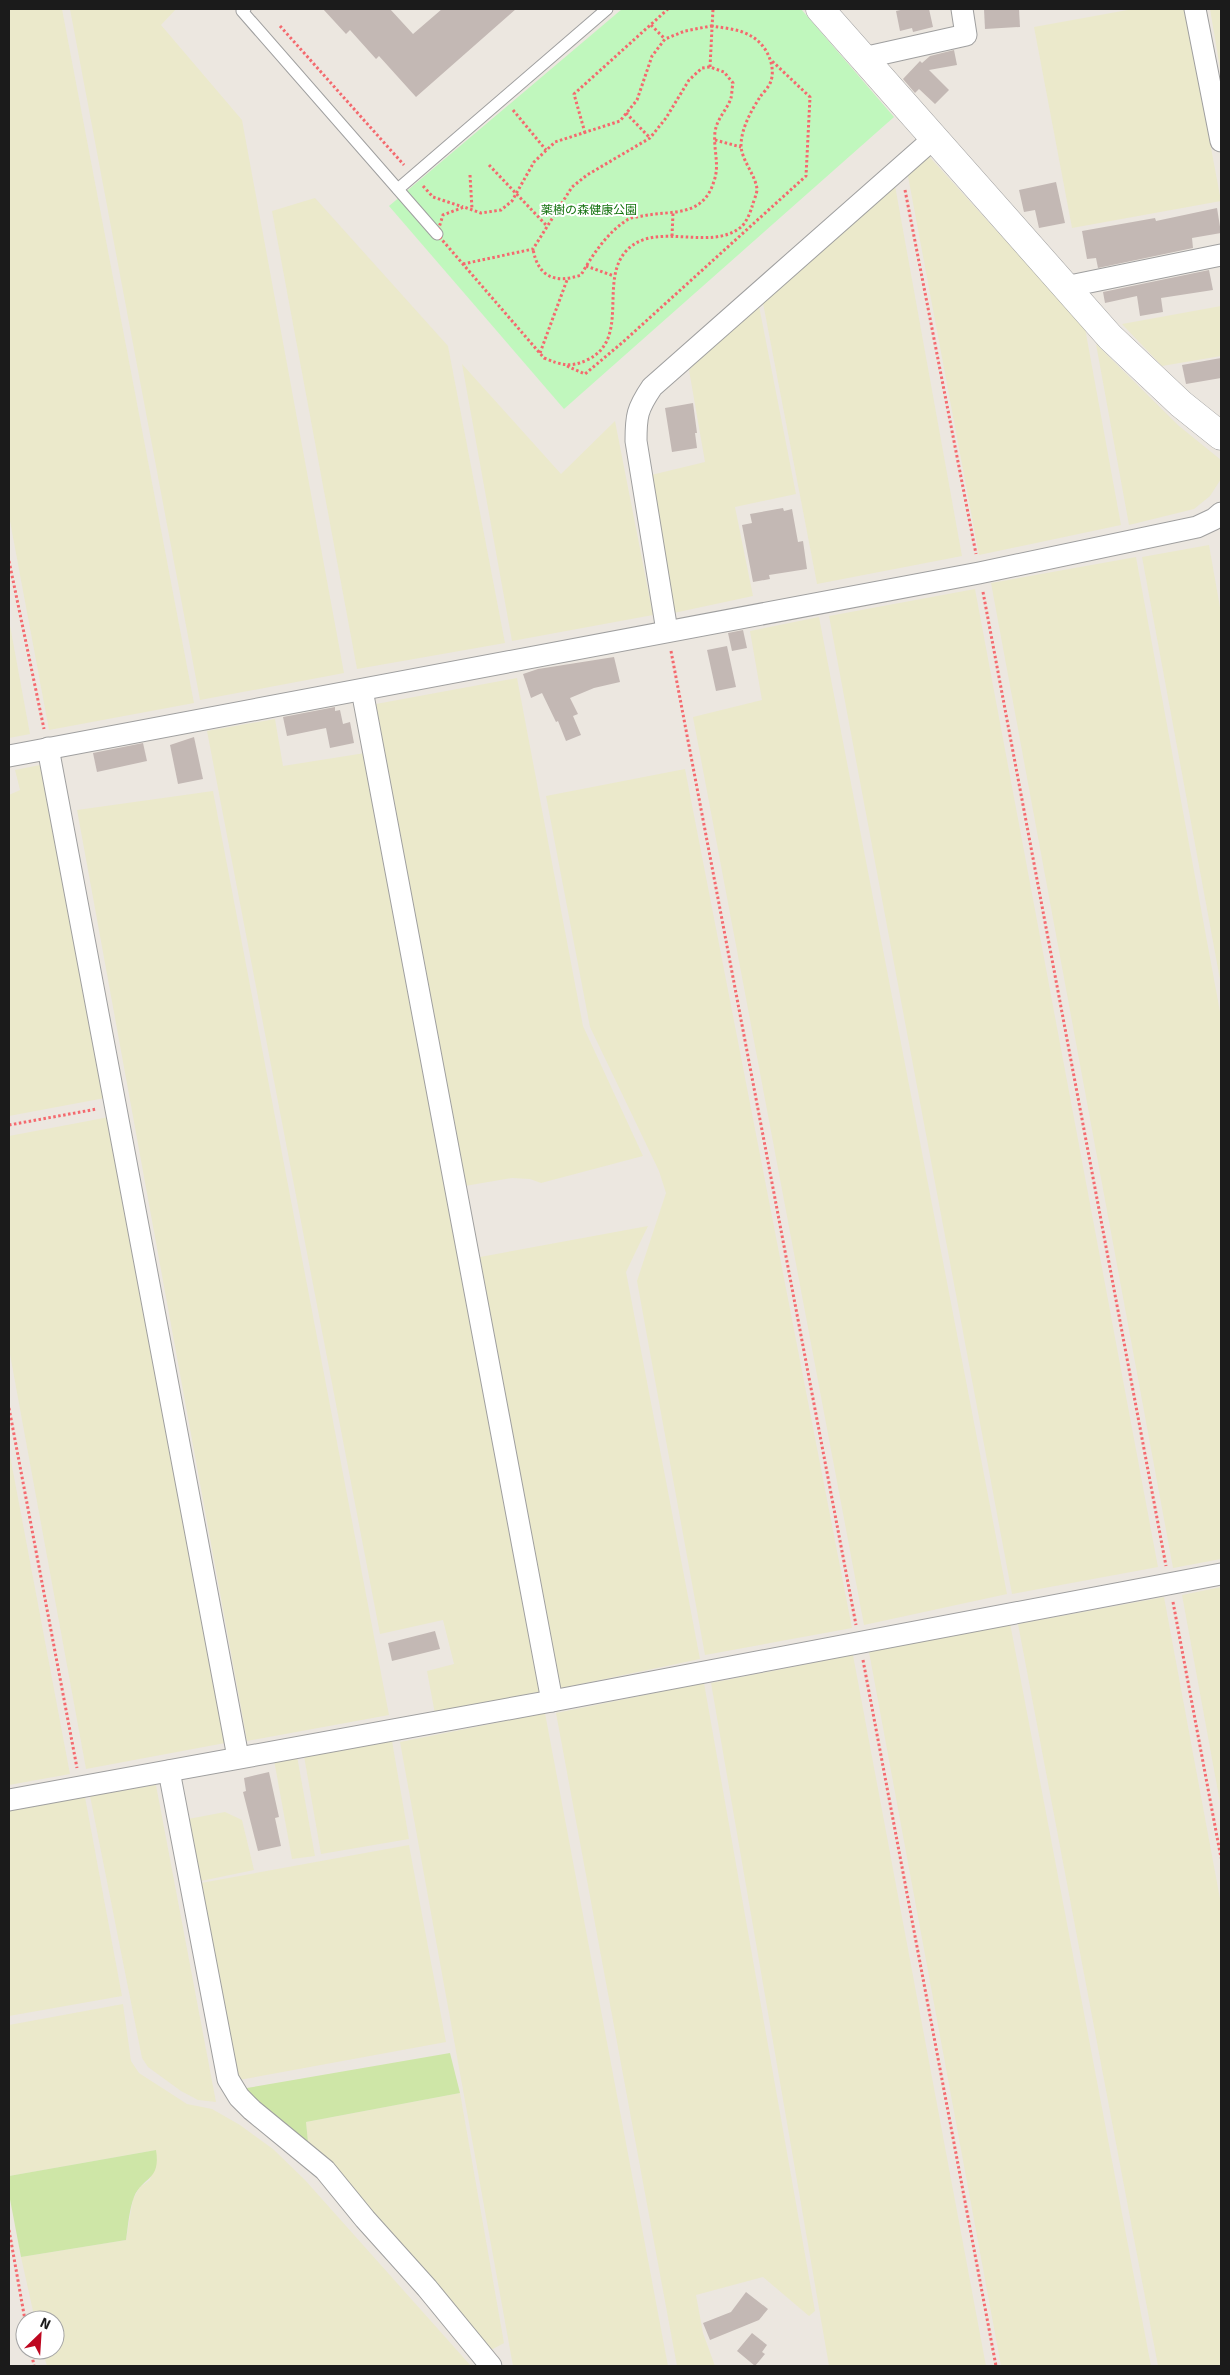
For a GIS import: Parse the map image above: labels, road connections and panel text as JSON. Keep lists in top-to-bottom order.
{
  "parks": ["薬樹の森健康公園"],
  "north": "top right"
}
